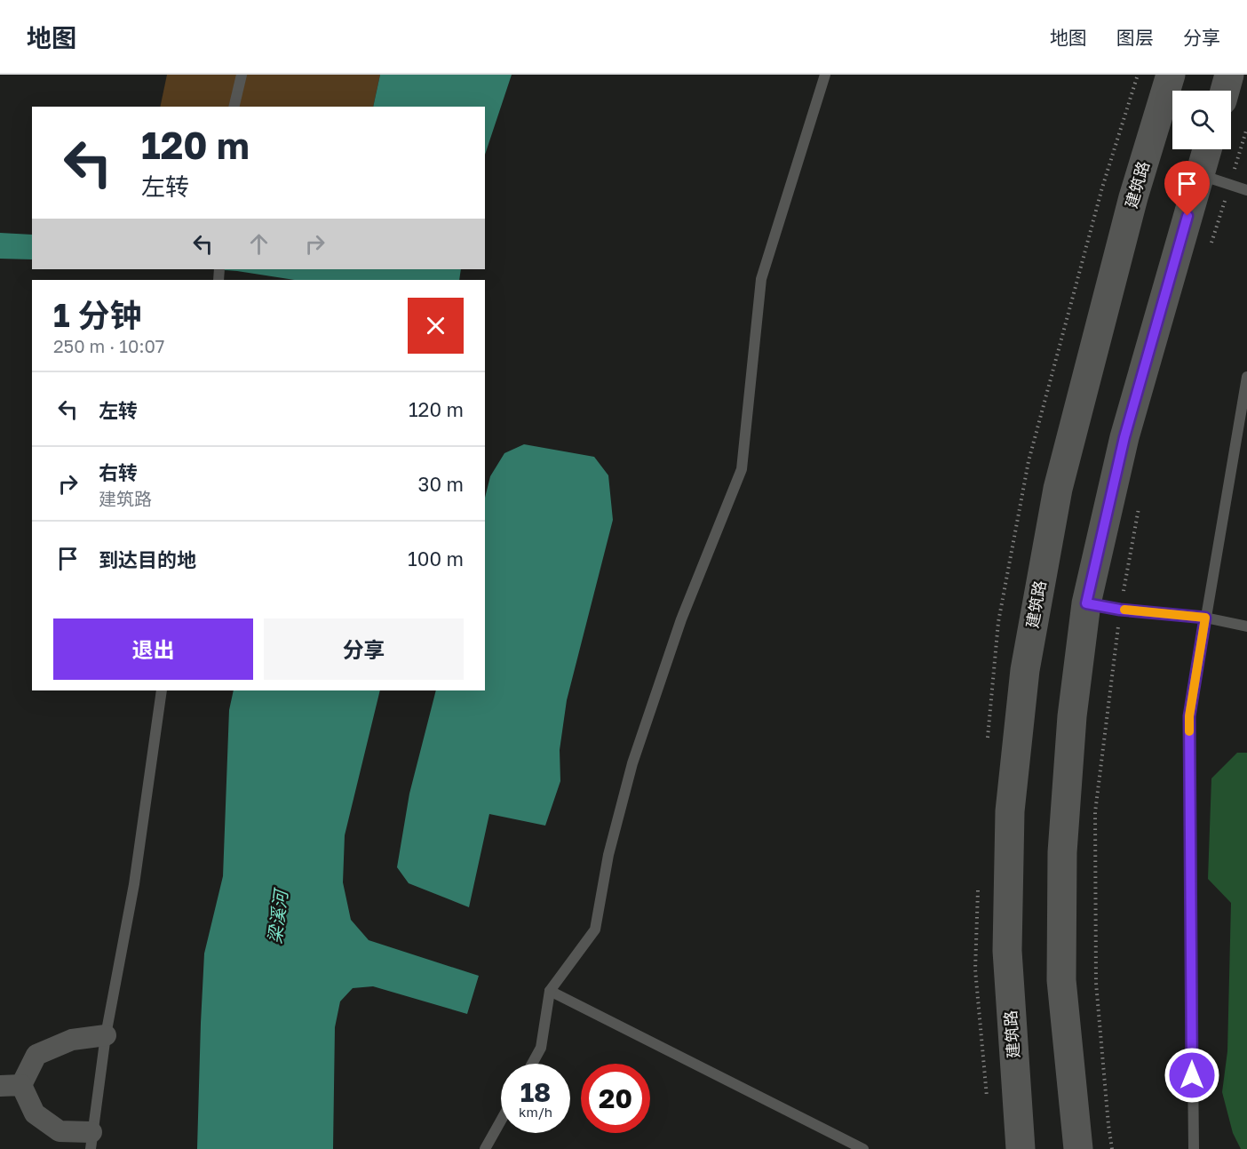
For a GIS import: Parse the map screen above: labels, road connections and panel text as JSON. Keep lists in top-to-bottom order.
{
  "streets": {
    "main road": ["建筑路"]
  },
  "water": ["梁溪河"],
  "page": {
    "header": "地图",
    "nav": ["地图", "图层", "分享"],
    "turn": ["120 m", "左转"],
    "heading": ["1 分钟", "250 m · 10:07"],
    "list": [
      {
        "name": "左转",
        "value": "120 m"
      },
      {
        "name": "右转",
        "note": "建筑路",
        "value": "30 m"
      },
      {
        "name": "到达目的地",
        "value": "100 m"
      }
    ],
    "buttons": ["退出", "分享"],
    "speed": "18 km/h",
    "limit": "20"
  }
}
